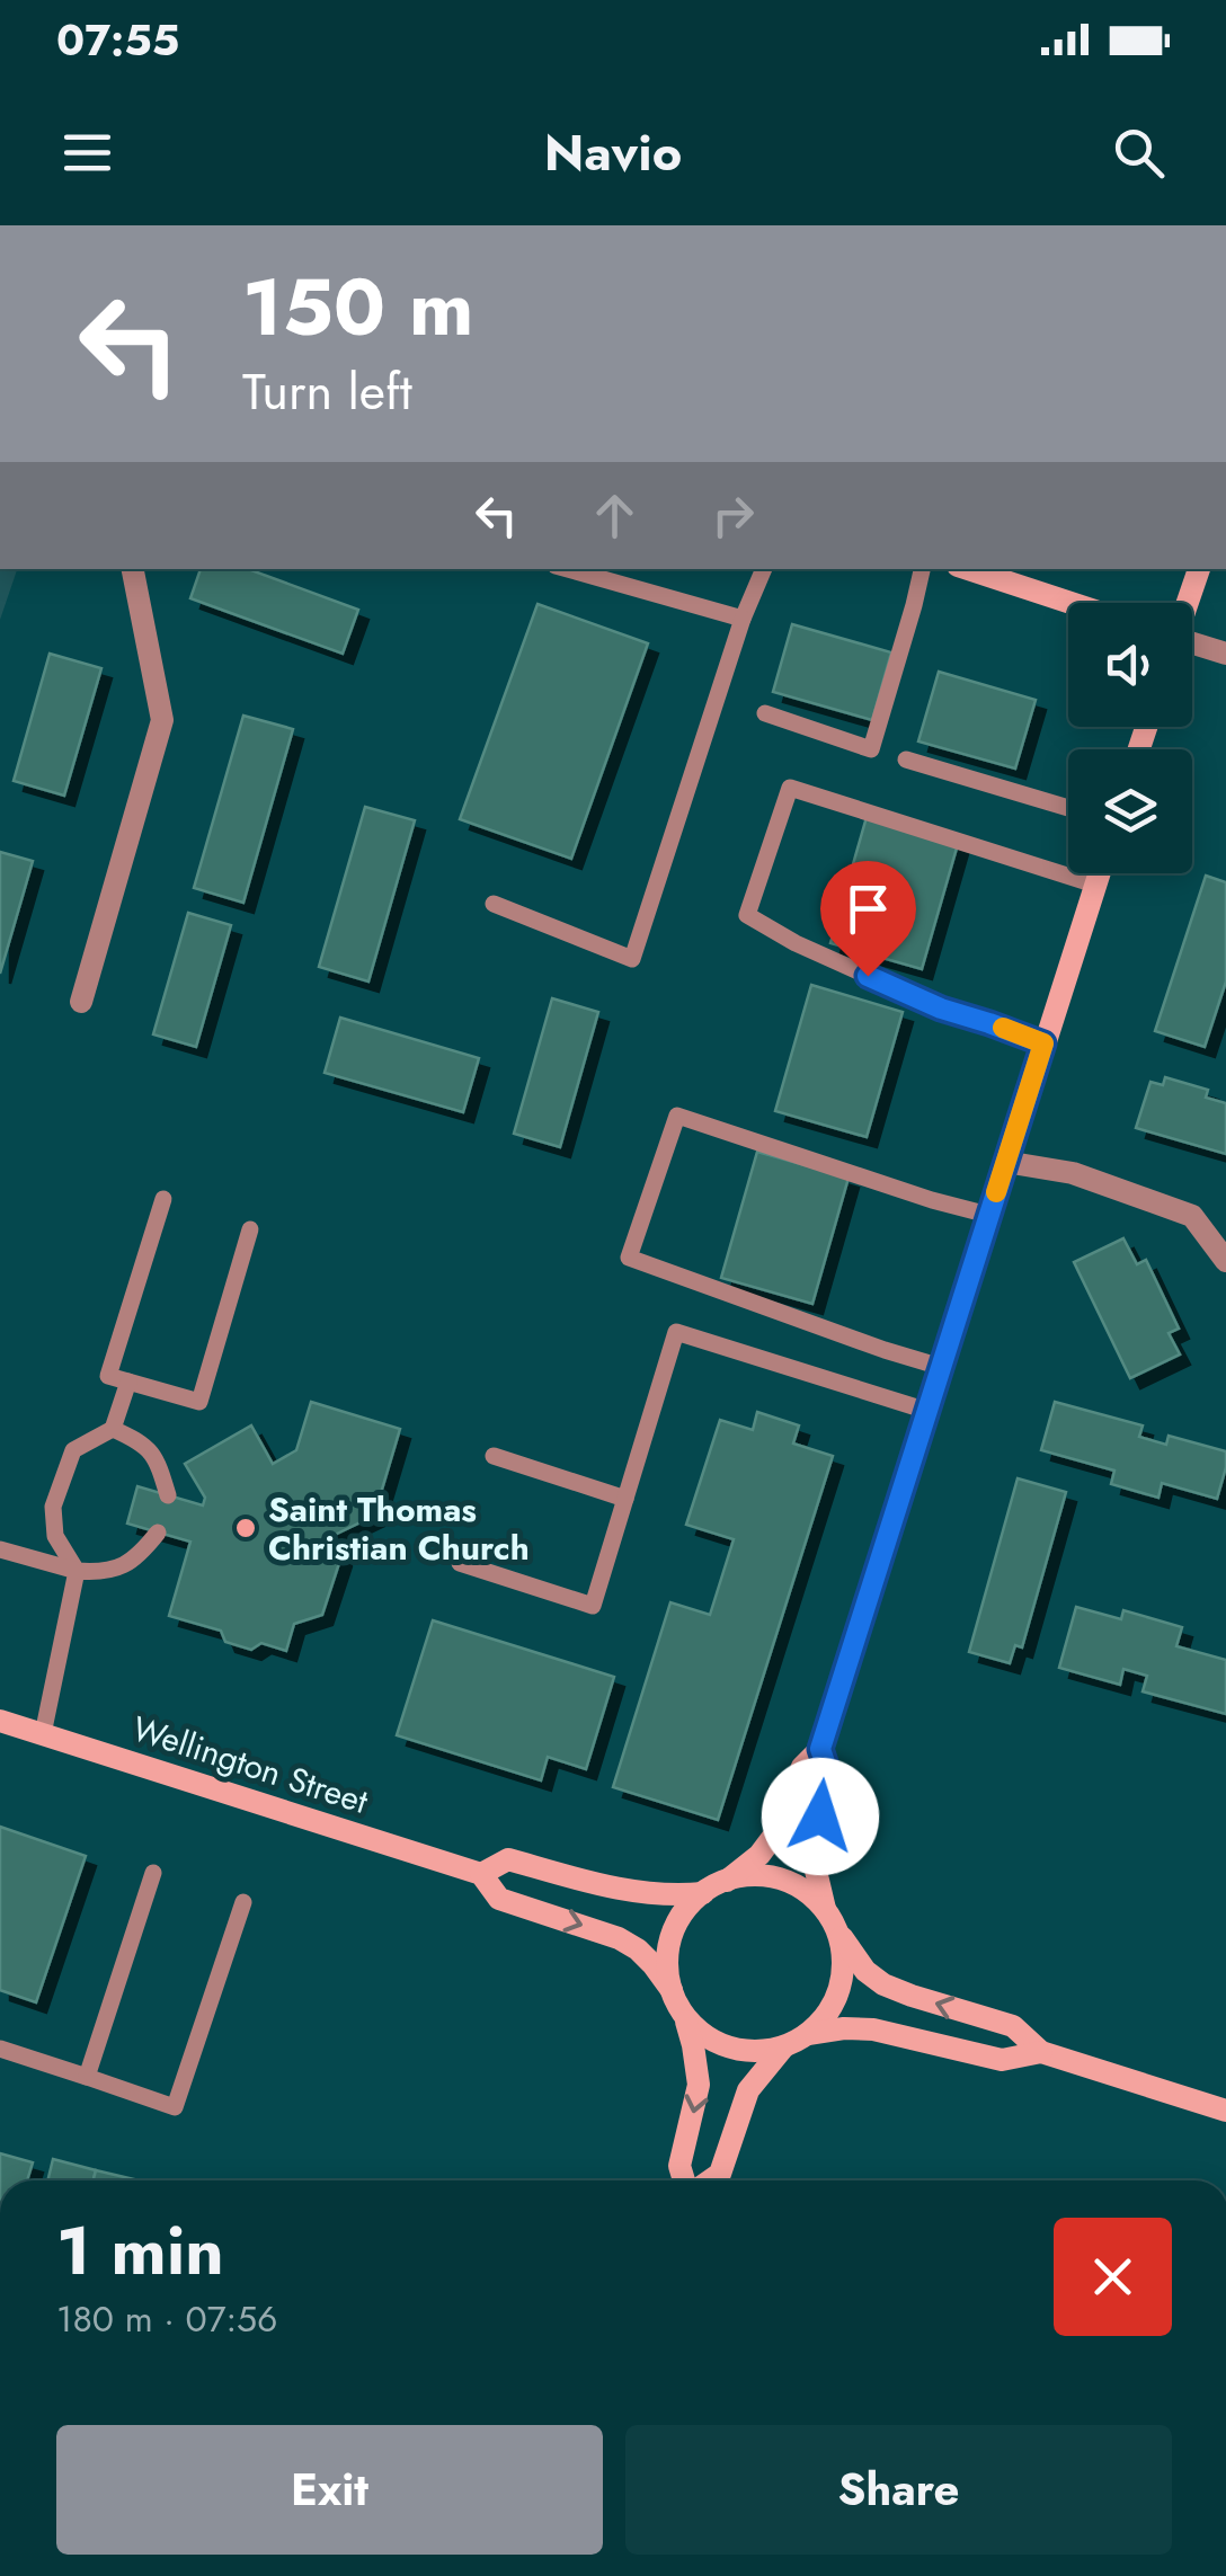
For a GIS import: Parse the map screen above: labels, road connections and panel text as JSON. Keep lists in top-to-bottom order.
{
  "streets": {
    "street": ["Wellington Street"]
  },
  "places": ["Saint Thomas Christian Church"],
  "page": {
    "status": "07:55",
    "header": "Navio",
    "turn": ["150 m", "Turn left"],
    "heading": ["1 min", "180 m · 07:56"],
    "buttons": ["Exit", "Share"]
  }
}
